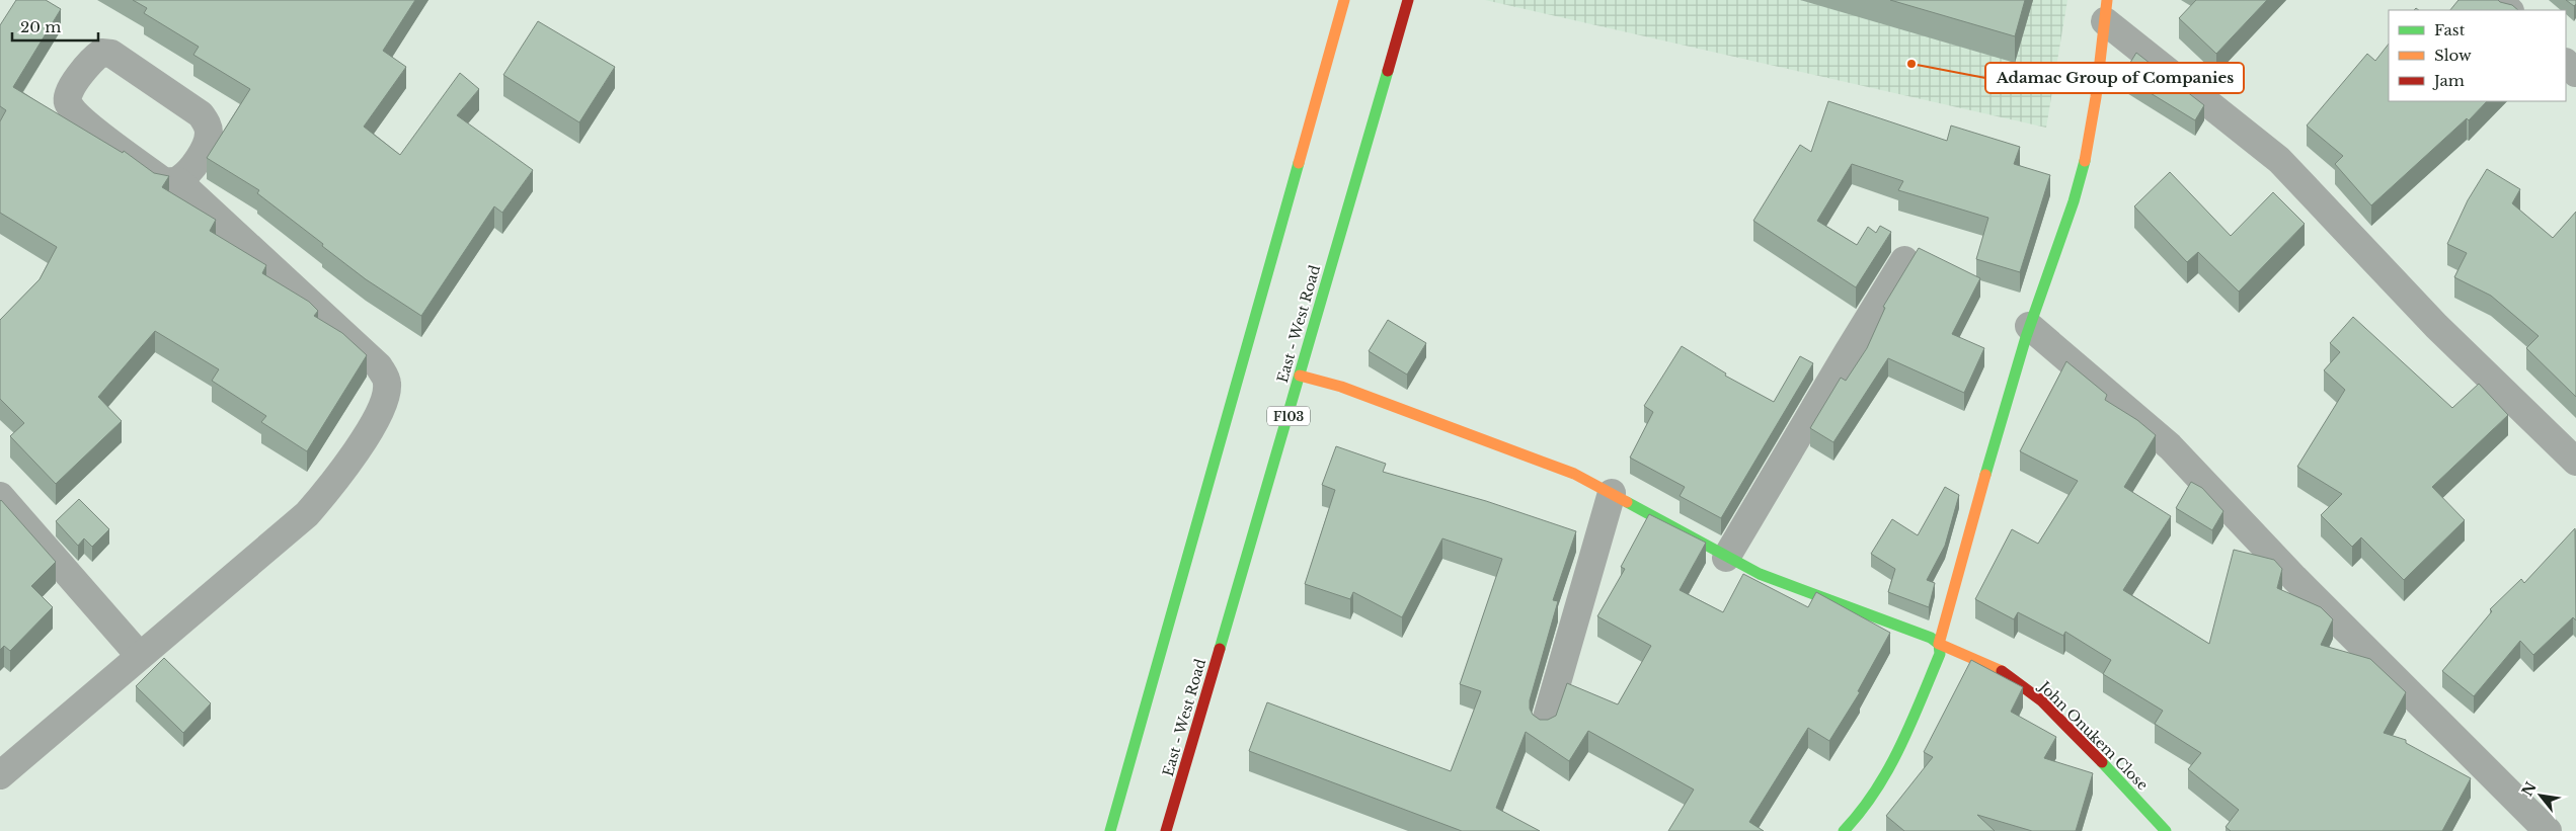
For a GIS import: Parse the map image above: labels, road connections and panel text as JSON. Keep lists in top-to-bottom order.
{
  "streets": {
    "street": ["East - West Road", "F103", "John Onukem Close"]
  },
  "crossings": [
    ["East - West Road", "John Onukem Close"]
  ],
  "places": ["Adamac Group of Companies"],
  "legend": ["Fast", "Slow", "Jam"],
  "scale_bar": "20 m",
  "north": "top left"
}
